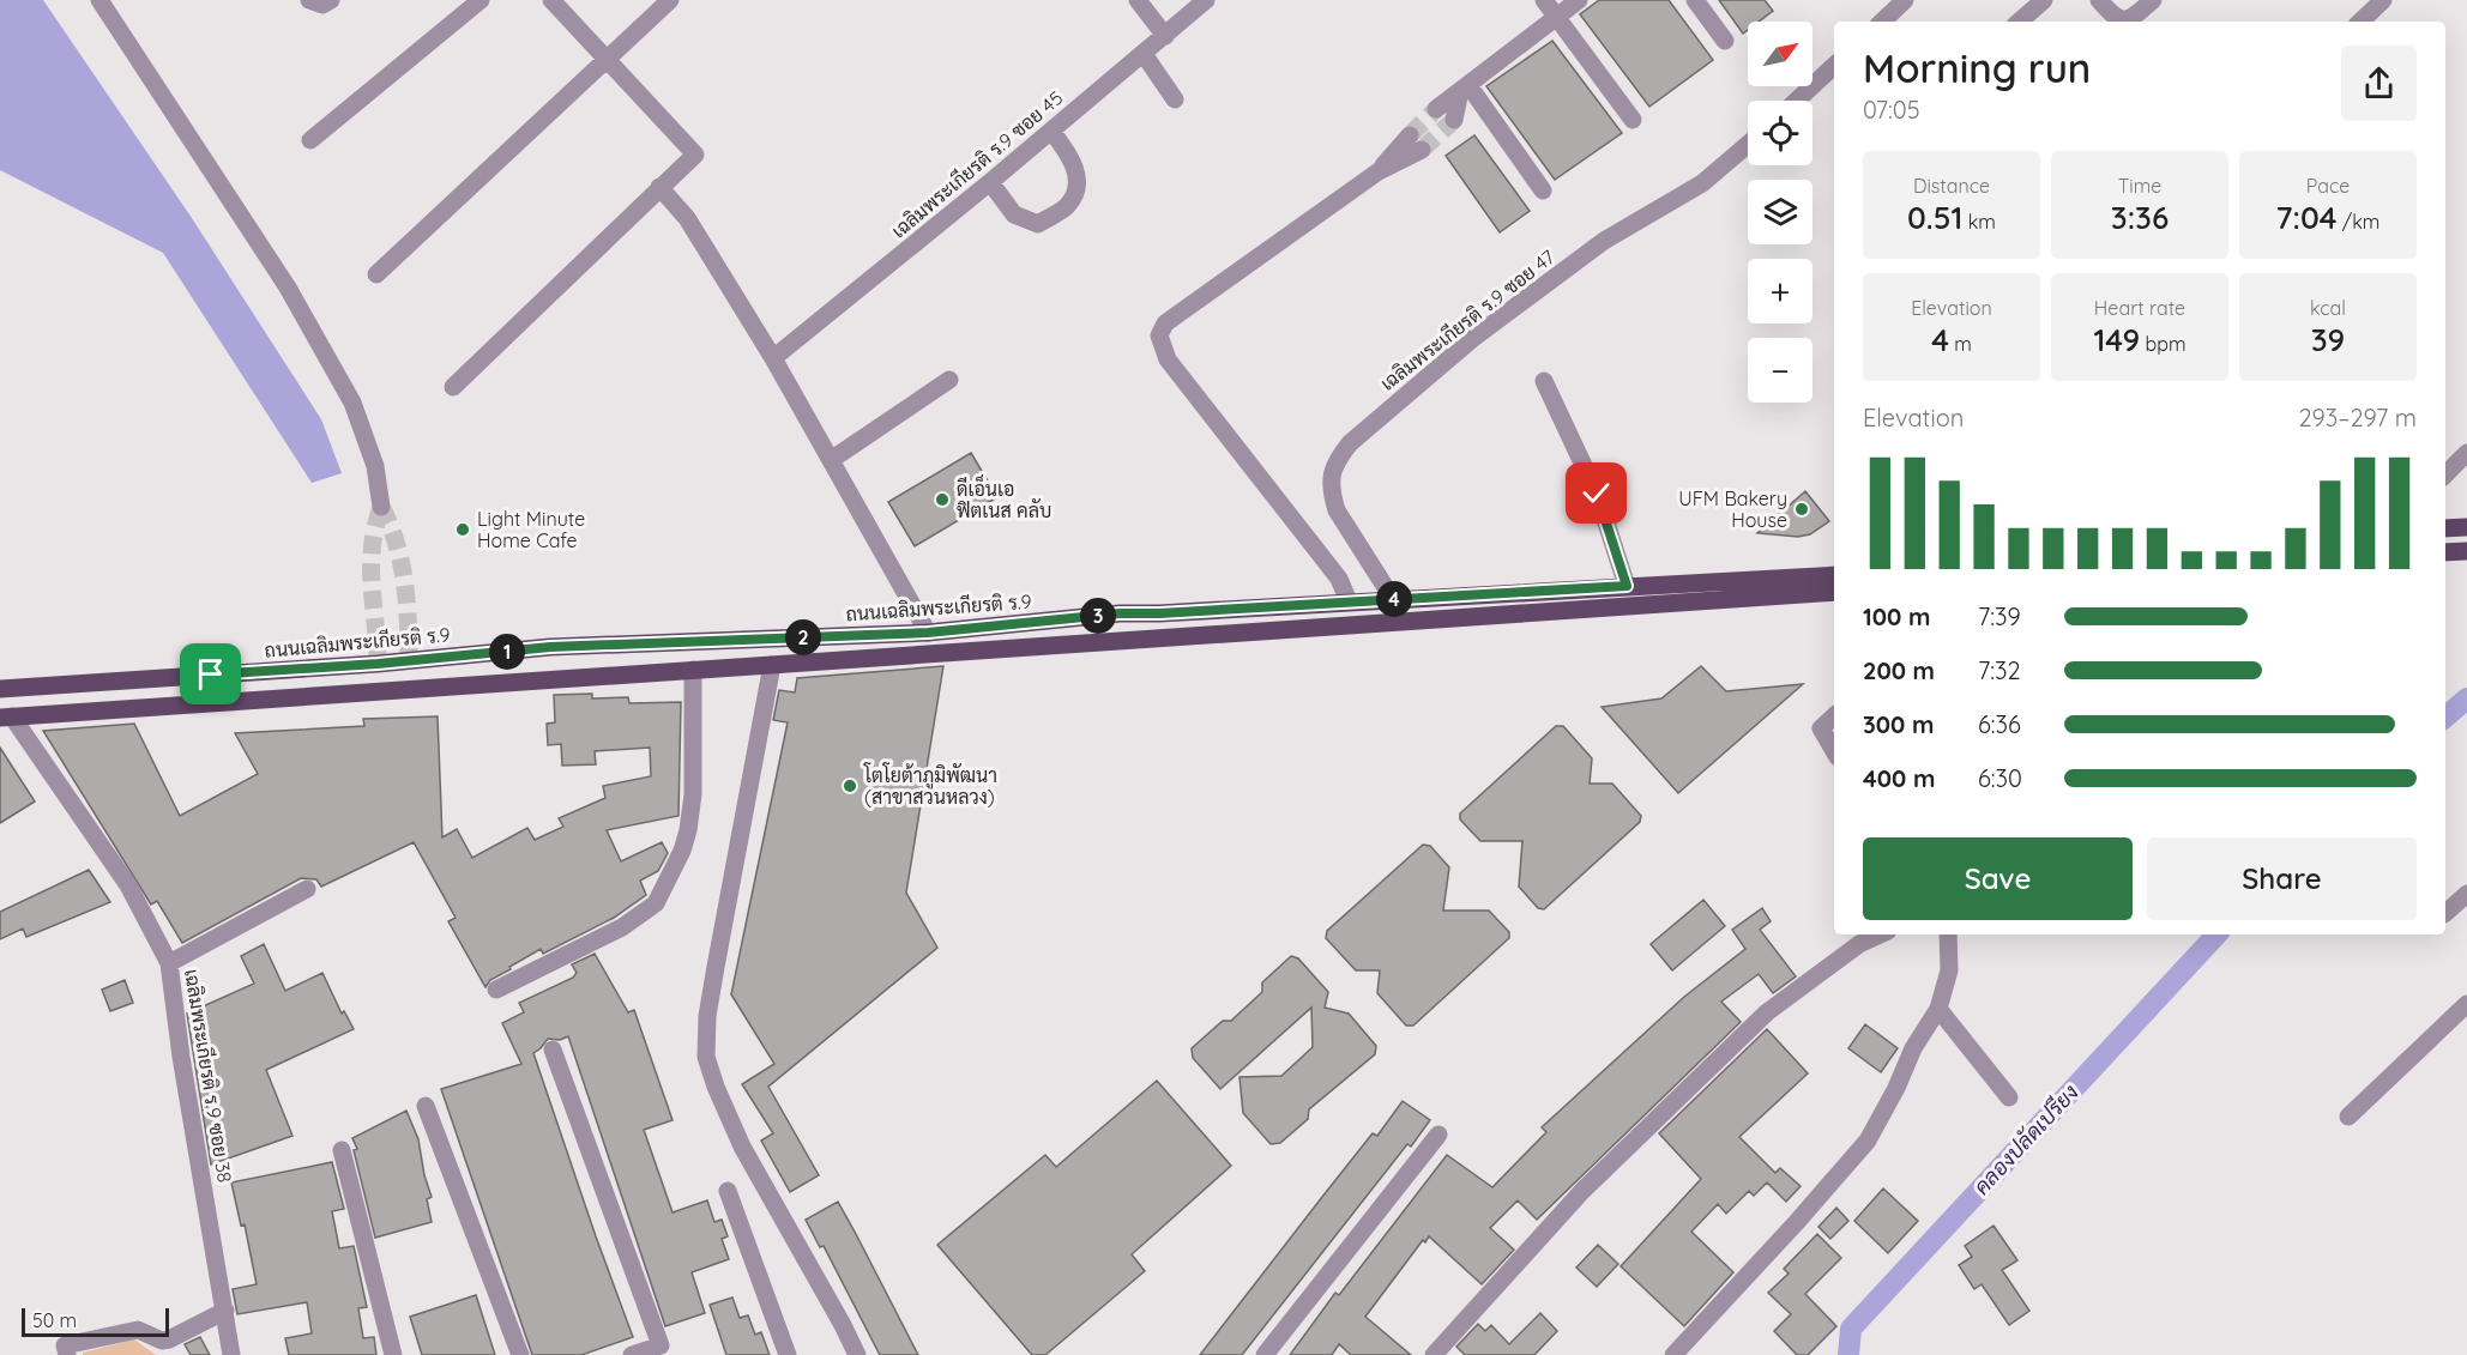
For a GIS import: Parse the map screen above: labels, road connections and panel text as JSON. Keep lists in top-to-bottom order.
{
  "streets": {
    "main road": ["ถนนเฉลิมพระเกียรติ ร.9"],
    "street": ["เฉลิมพระเกียรติ ร.9 ซอย 45", "เฉลิมพระเกียรติ ร.9 ซอย 47", "เฉลิมพระเกียรติ ร.9 ซอย 38"]
  },
  "crossings": [
    ["เฉลิมพระเกียรติ ร.9 ซอย 47", "ถนนเฉลิมพระเกียรติ ร.9"]
  ],
  "water": ["คลองปลัดเปรียง"],
  "places": [
    "ดีเอ็นเอ ฟิตเนส คลับ",
    "UFM Bakery House",
    "Light Minute Home Cafe",
    "โตโยต้าภูมิพัฒนา (สาขาสวนหลวง)"
  ],
  "scale_bar": "50 m",
  "north": "top right",
  "page": {
    "map_buttons": ["+", "−"],
    "heading": ["Morning run", "07:05"],
    "stats": [
      ["Distance", "0.51 km"],
      ["Time", "3:36"],
      ["Pace", "7:04 /km"],
      ["Elevation", "4 m"],
      ["Heart rate", "149 bpm"],
      ["kcal", "39"]
    ],
    "chart": ["Elevation", "293–297 m"],
    "pins": [
      "4",
      "3",
      "2",
      "1"
    ],
    "list": [
      {
        "name": "100 m",
        "note": "7:39"
      },
      {
        "name": "200 m",
        "note": "7:32"
      },
      {
        "name": "300 m",
        "note": "6:36"
      },
      {
        "name": "400 m",
        "note": "6:30"
      }
    ],
    "buttons": ["Save", "Share"],
    "scale": "50 m"
  }
}
